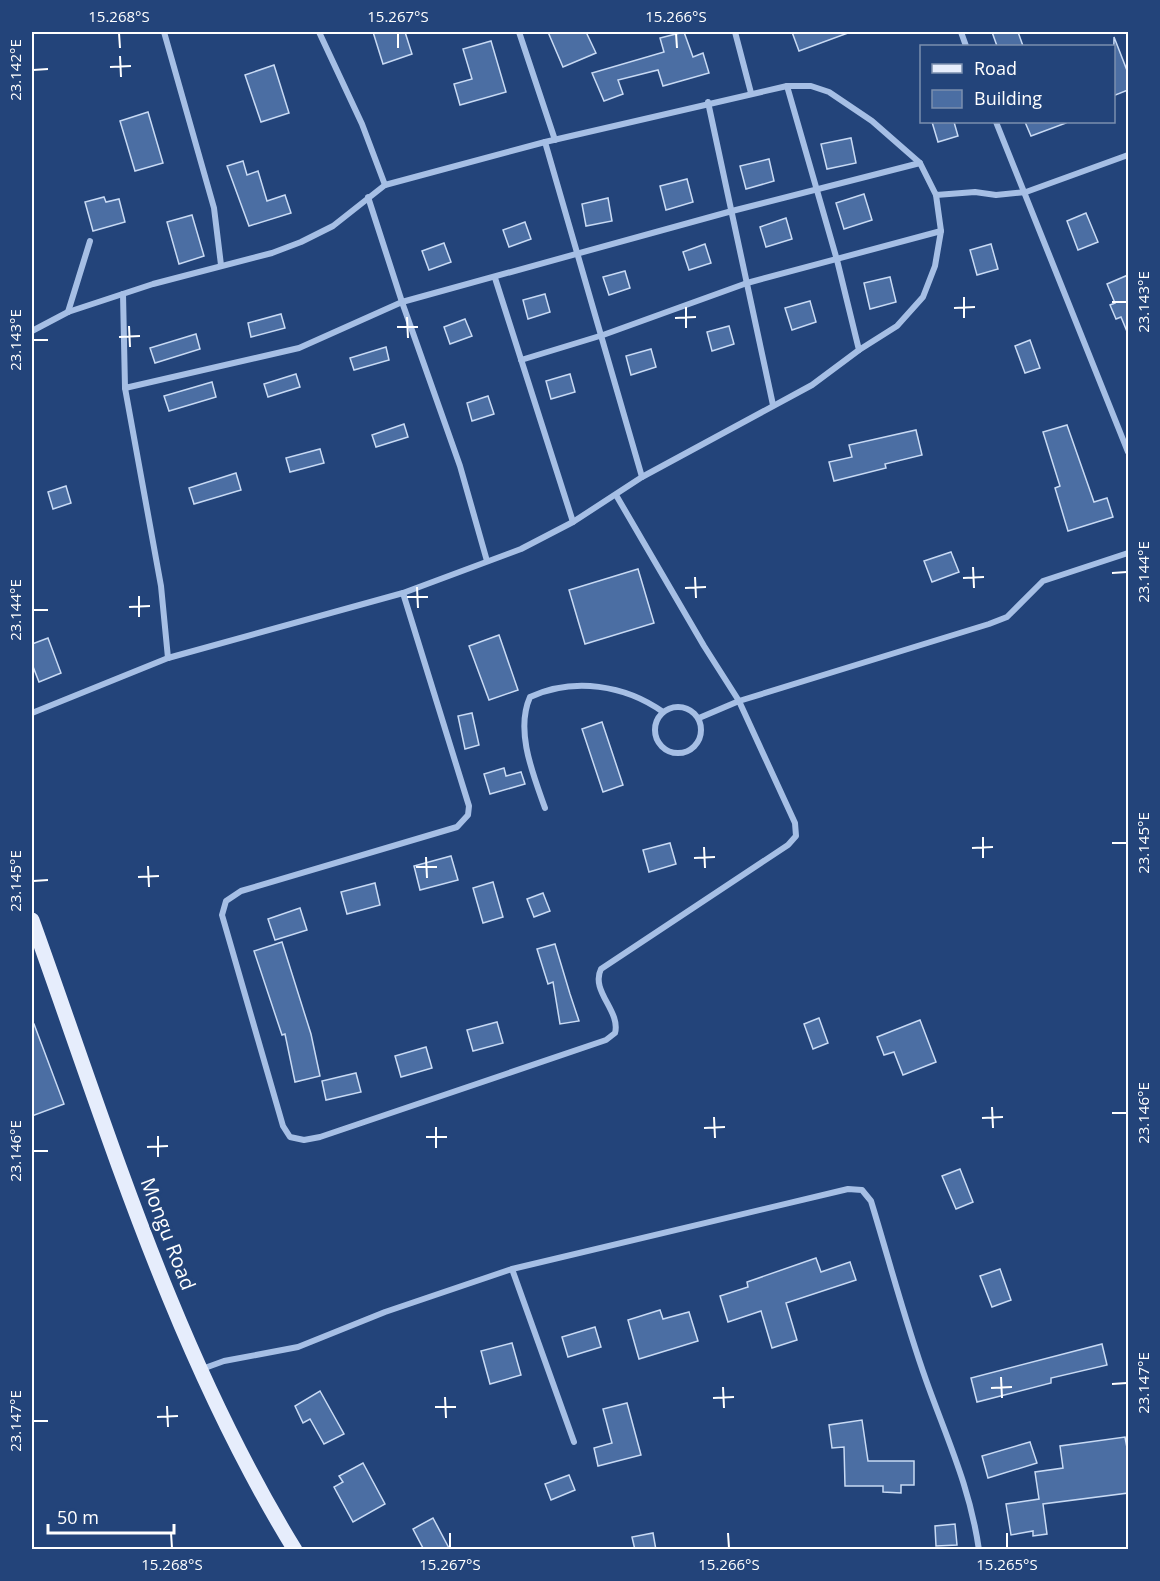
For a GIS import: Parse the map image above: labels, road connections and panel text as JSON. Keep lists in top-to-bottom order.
{
  "streets": {
    "main road": ["Mongu Road"]
  },
  "legend": ["Road", "Building"],
  "scale_bar": "50 m",
  "coordinates": [
    "15.268°S",
    "15.267°S",
    "15.266°S",
    "23.142°E",
    "23.143°E",
    "23.144°E",
    "23.145°E",
    "23.146°E",
    "23.147°E",
    "15.265°S"
  ]
}
